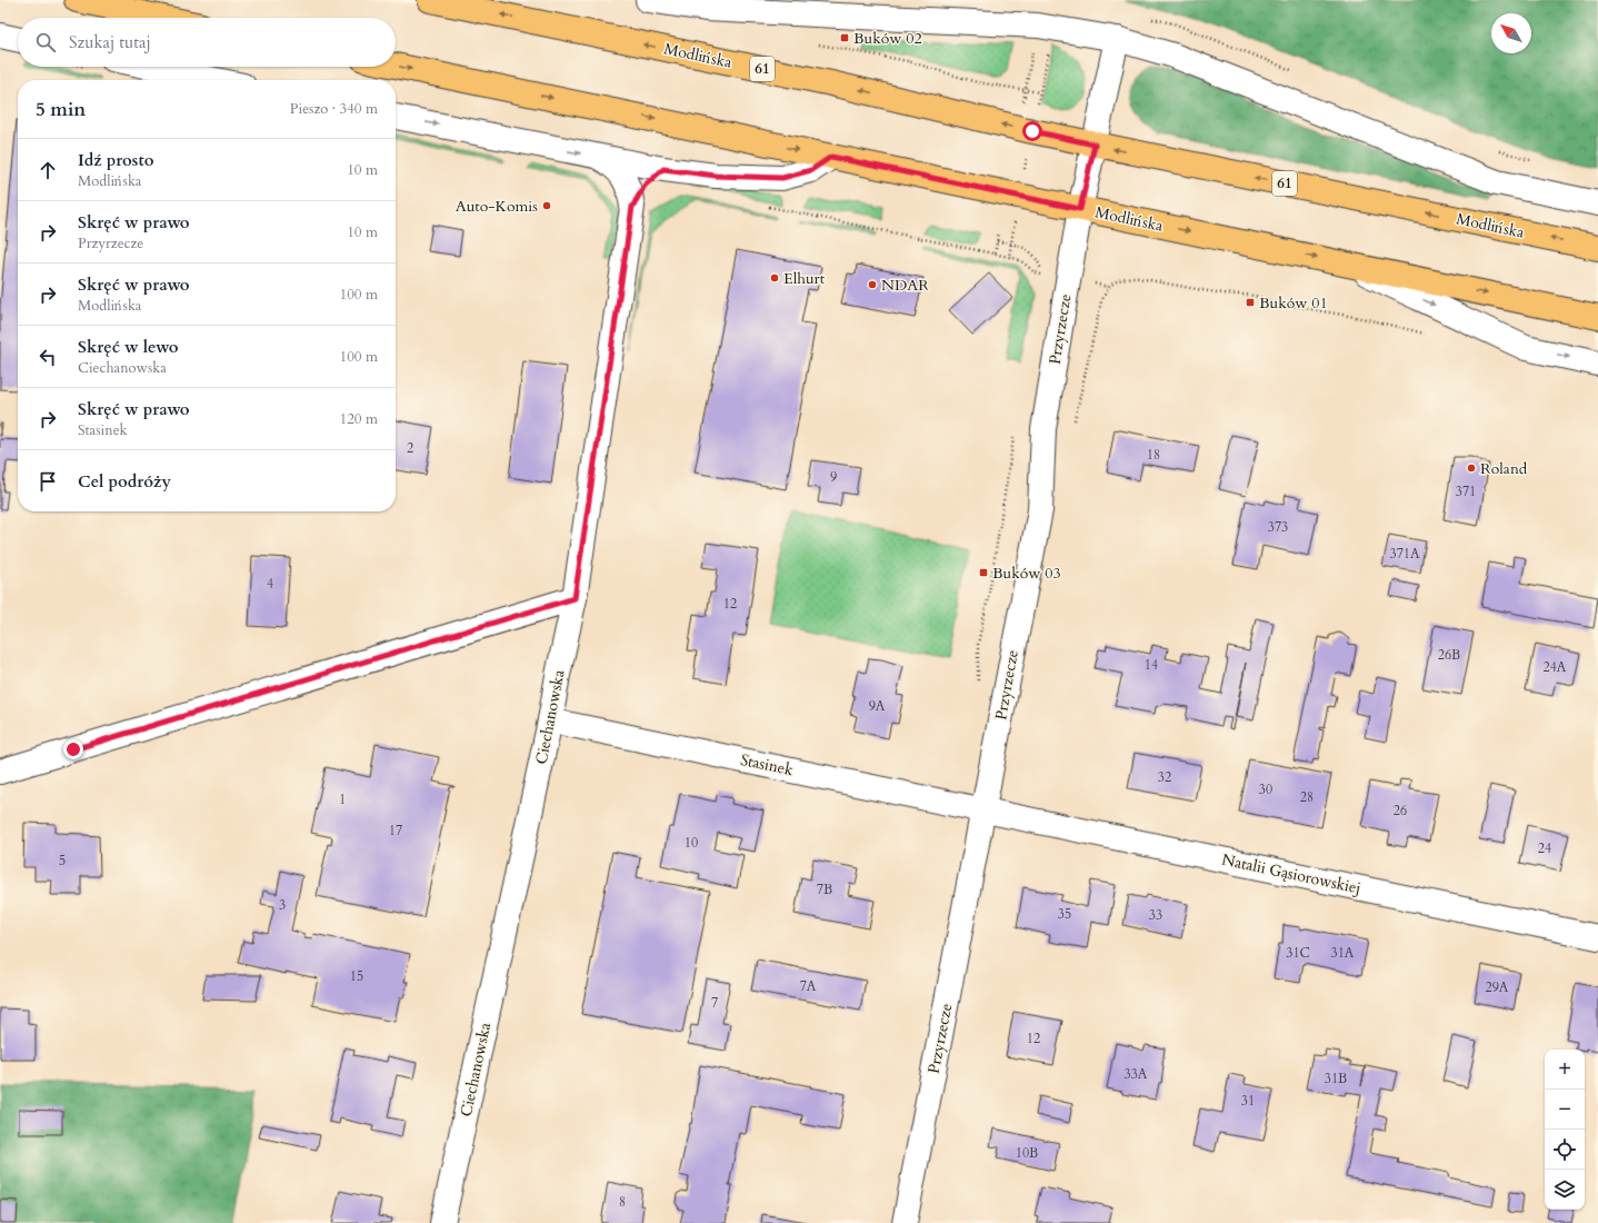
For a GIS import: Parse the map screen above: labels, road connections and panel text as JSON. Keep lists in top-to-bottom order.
{
  "streets": {
    "main road": ["Modlińska", "61"],
    "street": [
      "Przyrzecze",
      "Ciechanowska",
      "Stasinek",
      "Natalii Gąsiorowskiej"
    ]
  },
  "crossings": [
    ["Modlińska", "Przyrzecze"],
    ["Przyrzecze", "Stasinek"],
    ["Przyrzecze", "Natalii Gąsiorowskiej"],
    ["Ciechanowska", "Stasinek"],
    ["Stasinek", "Natalii Gąsiorowskiej"]
  ],
  "places": {
    "transit": ["Buków 02", "Buków 01", "Buków 03"],
    "other": [
      "Auto-Komis",
      "Elhurt",
      "NDAR",
      "Roland"
    ]
  },
  "house_numbers": [
    "2",
    "18",
    "9",
    "371",
    "373",
    "371A",
    "4",
    "12",
    "26B",
    "14",
    "24A",
    "9A",
    "32",
    "30",
    "28",
    "1",
    "26",
    "17",
    "10",
    "24",
    "5",
    "7B",
    "3",
    "35",
    "33",
    "31C",
    "31A",
    "15",
    "7A",
    "29A",
    "7",
    "12",
    "33A",
    "31B",
    "31",
    "10B",
    "8"
  ],
  "north": "top left",
  "page": {
    "search": "Szukaj tutaj",
    "heading": ["5 min", "Pieszo · 340 m"],
    "list": [
      ["Idź prosto", "Modlińska", "10 m"],
      ["Skręć w prawo", "Przyrzecze", "10 m"],
      ["Skręć w prawo", "Modlińska", "100 m"],
      ["Skręć w lewo", "Ciechanowska", "100 m"],
      ["Skręć w prawo", "Stasinek", "120 m"],
      "Cel podróży"
    ],
    "map_buttons": ["+", "−"]
  }
}
